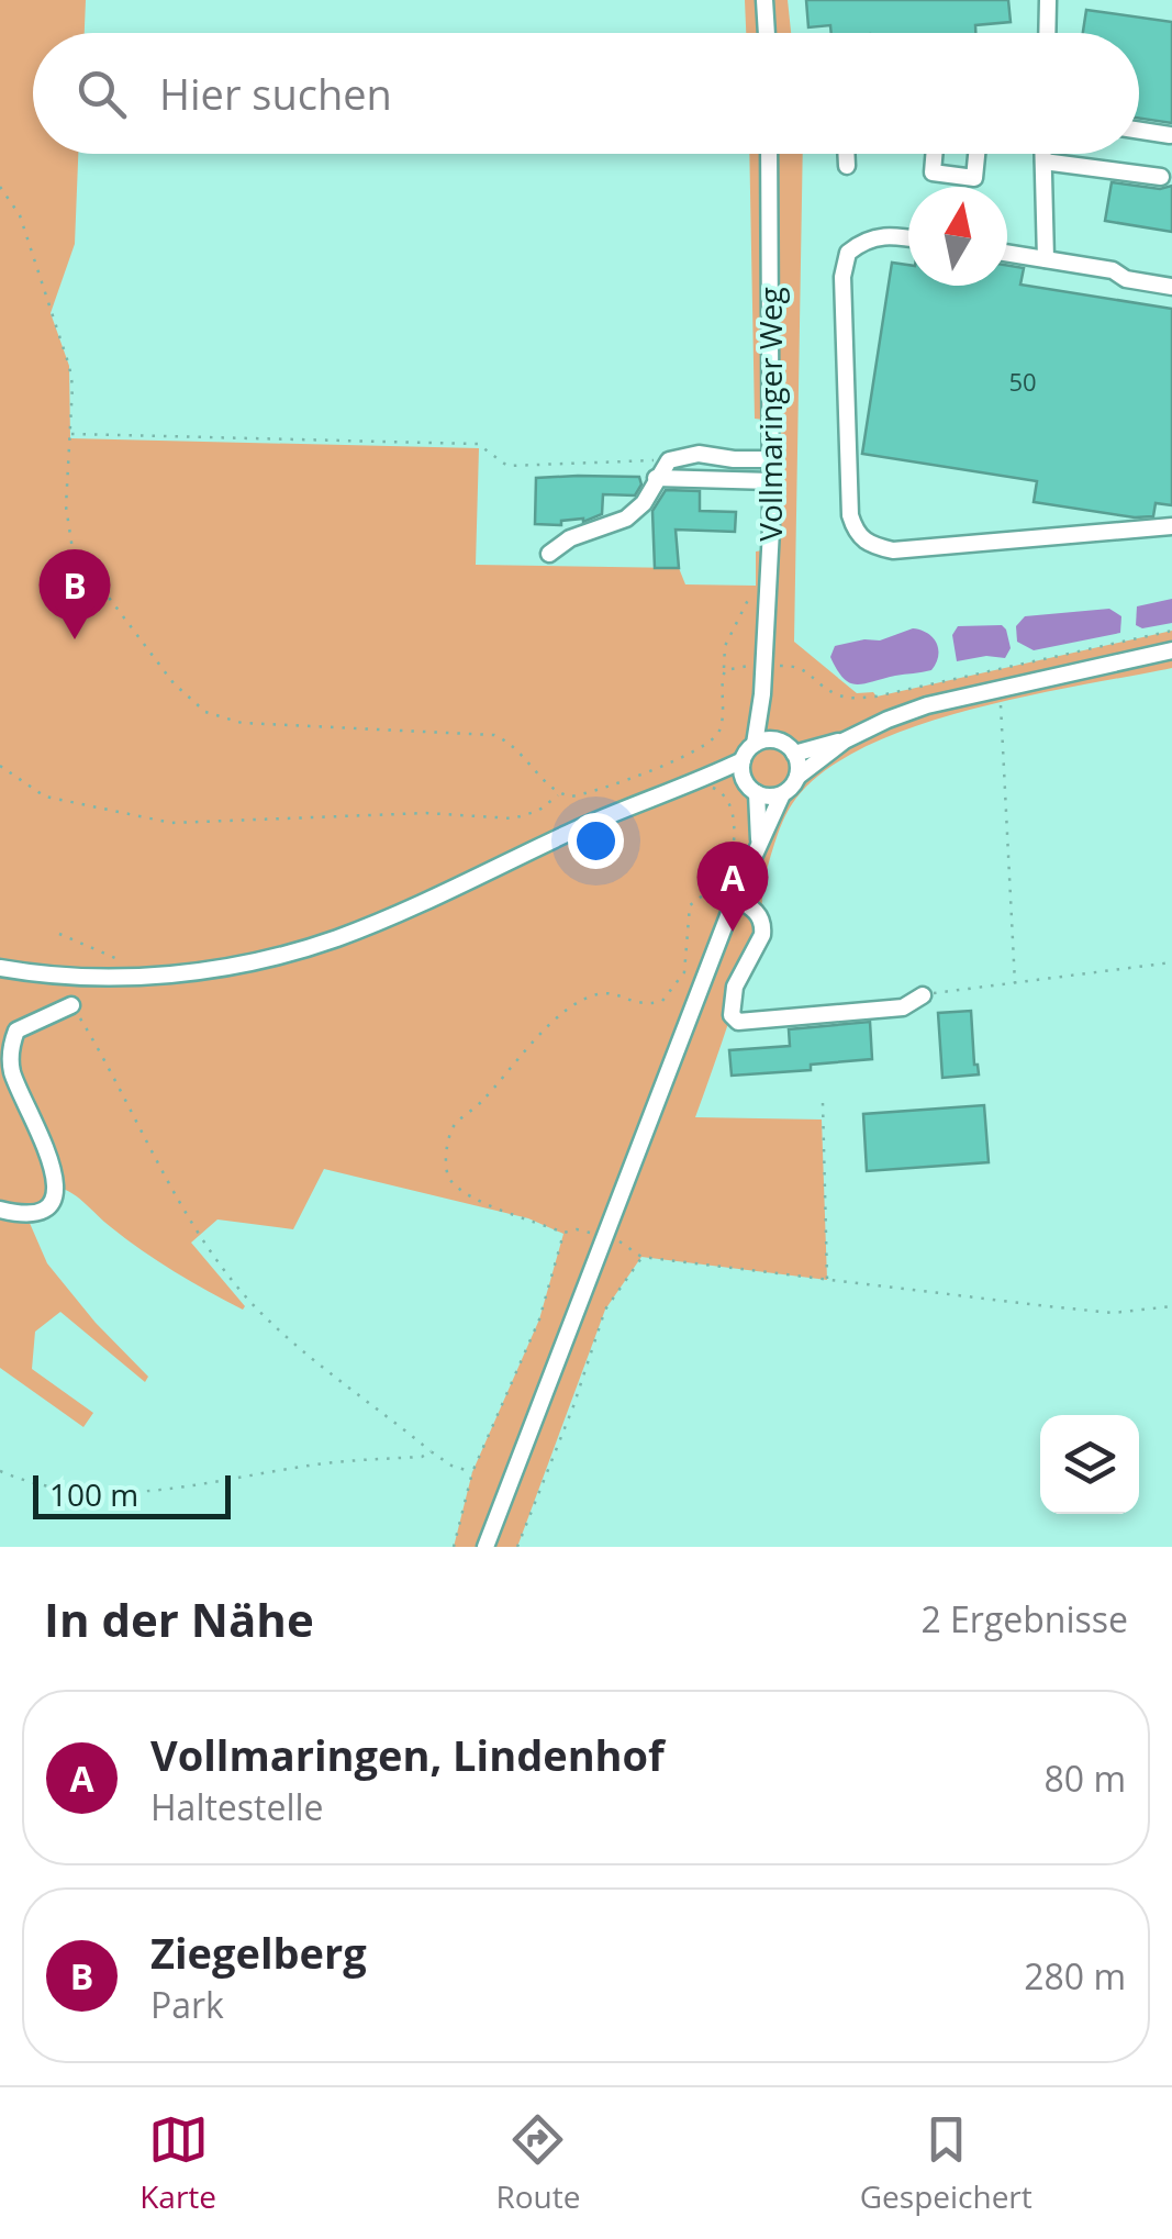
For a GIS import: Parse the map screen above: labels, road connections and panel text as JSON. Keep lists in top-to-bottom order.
{
  "streets": {
    "street": ["Vollmaringer Weg"]
  },
  "house_numbers": ["50"],
  "scale_bar": "100 m",
  "north": "top",
  "page": {
    "search": "Hier suchen",
    "pins": ["B", "A"],
    "scale": "100 m",
    "heading": ["In der Nähe", "2 Ergebnisse"],
    "list": [
      {
        "mark": "A",
        "name": "Vollmaringen, Lindenhof",
        "note": "Haltestelle",
        "value": "80 m"
      },
      {
        "mark": "B",
        "name": "Ziegelberg",
        "note": "Park",
        "value": "280 m"
      }
    ],
    "nav": ["Karte", "Route", "Gespeichert"]
  }
}
